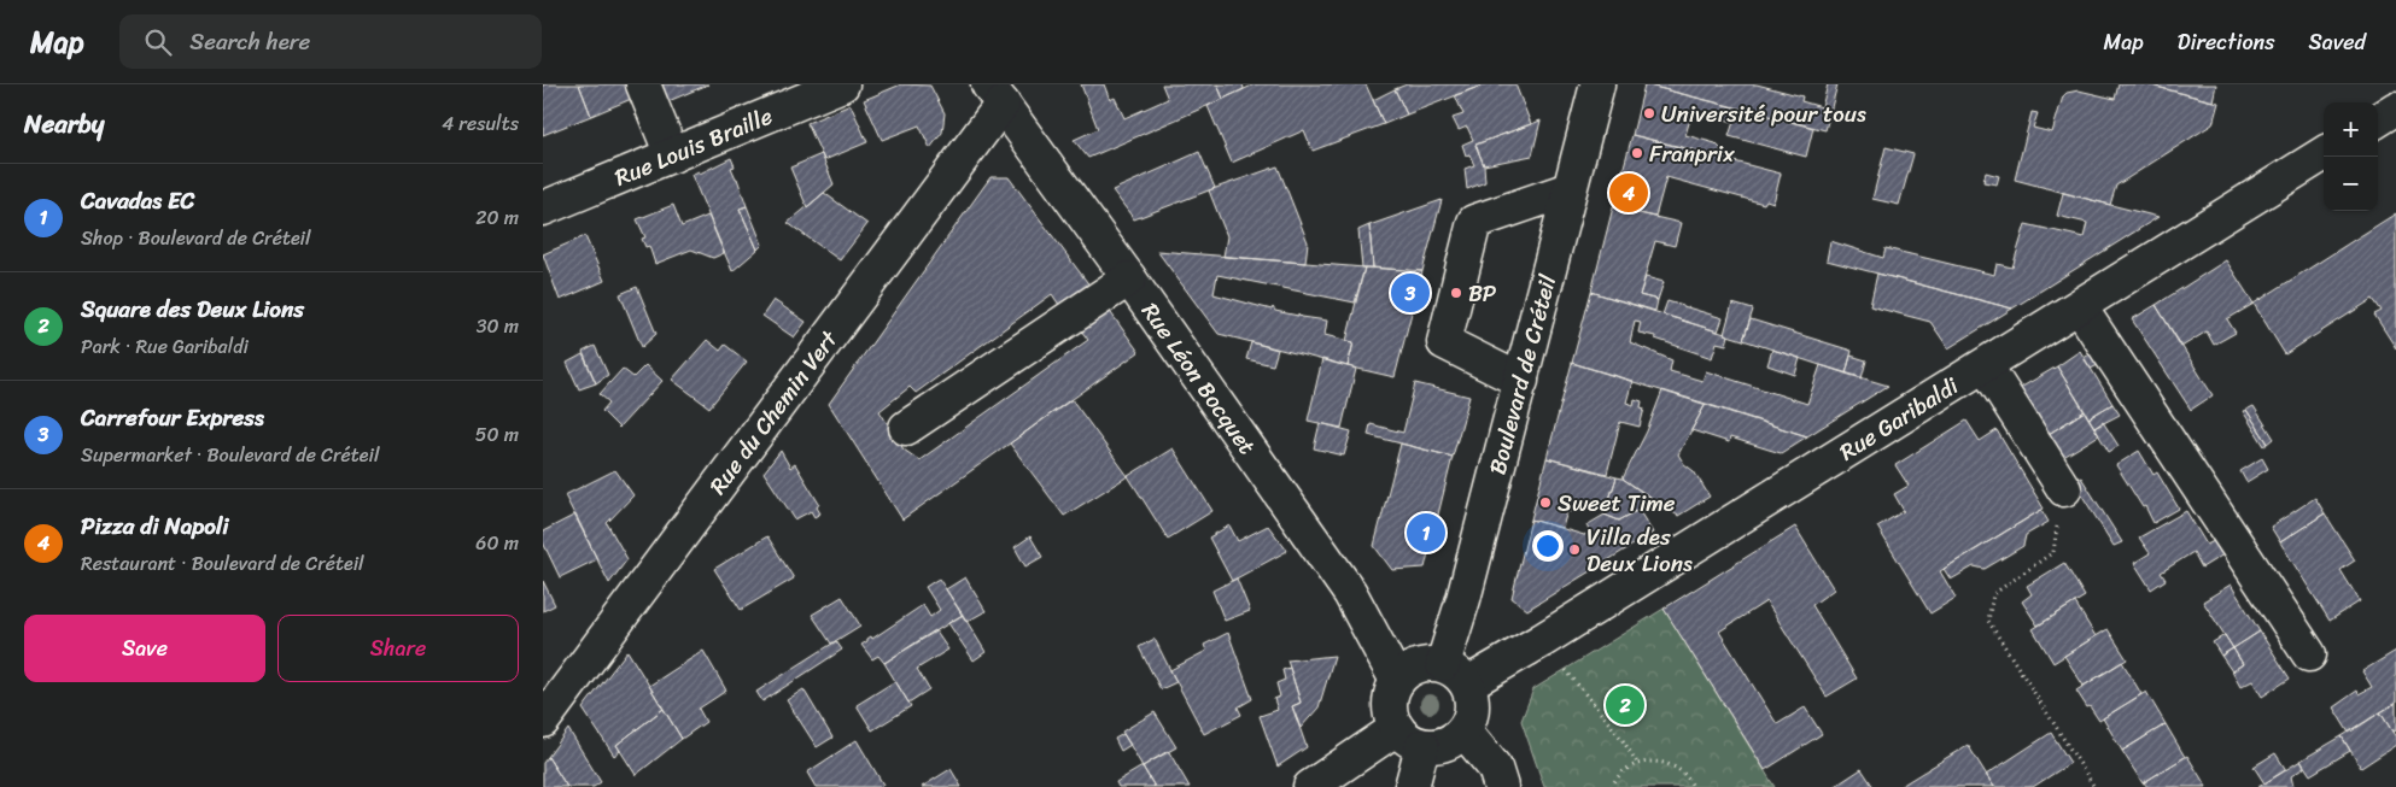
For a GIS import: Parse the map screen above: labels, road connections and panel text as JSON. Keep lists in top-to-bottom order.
{
  "streets": {
    "street": [
      "Rue Louis Braille",
      "Boulevard de Créteil",
      "Rue Léon Bocquet",
      "Rue du Chemin Vert",
      "Rue Garibaldi"
    ]
  },
  "crossings": [
    ["Boulevard de Créteil", "Rue Léon Bocquet"],
    ["Boulevard de Créteil", "Rue Garibaldi"],
    ["Rue Léon Bocquet", "Rue du Chemin Vert"],
    ["Rue Léon Bocquet", "Rue Garibaldi"]
  ],
  "places": [
    "Université pour tous",
    "Franprix",
    "BP",
    "Sweet Time",
    "Villa des Deux Lions"
  ],
  "page": {
    "header": "Map",
    "search": "Search here",
    "nav": ["Map", "Directions", "Saved"],
    "heading": ["Nearby", "4 results"],
    "map_buttons": ["+", "−"],
    "list": [
      {
        "mark": "1",
        "name": "Cavadas EC",
        "note": "Shop · Boulevard de Créteil",
        "value": "20 m"
      },
      {
        "mark": "2",
        "name": "Square des Deux Lions",
        "note": "Park · Rue Garibaldi",
        "value": "30 m"
      },
      {
        "mark": "3",
        "name": "Carrefour Express",
        "note": "Supermarket · Boulevard de Créteil",
        "value": "50 m"
      },
      {
        "mark": "4",
        "name": "Pizza di Napoli",
        "note": "Restaurant · Boulevard de Créteil",
        "value": "60 m"
      }
    ],
    "pins": [
      "4",
      "3",
      "1",
      "2"
    ],
    "buttons": ["Save", "Share"]
  }
}
